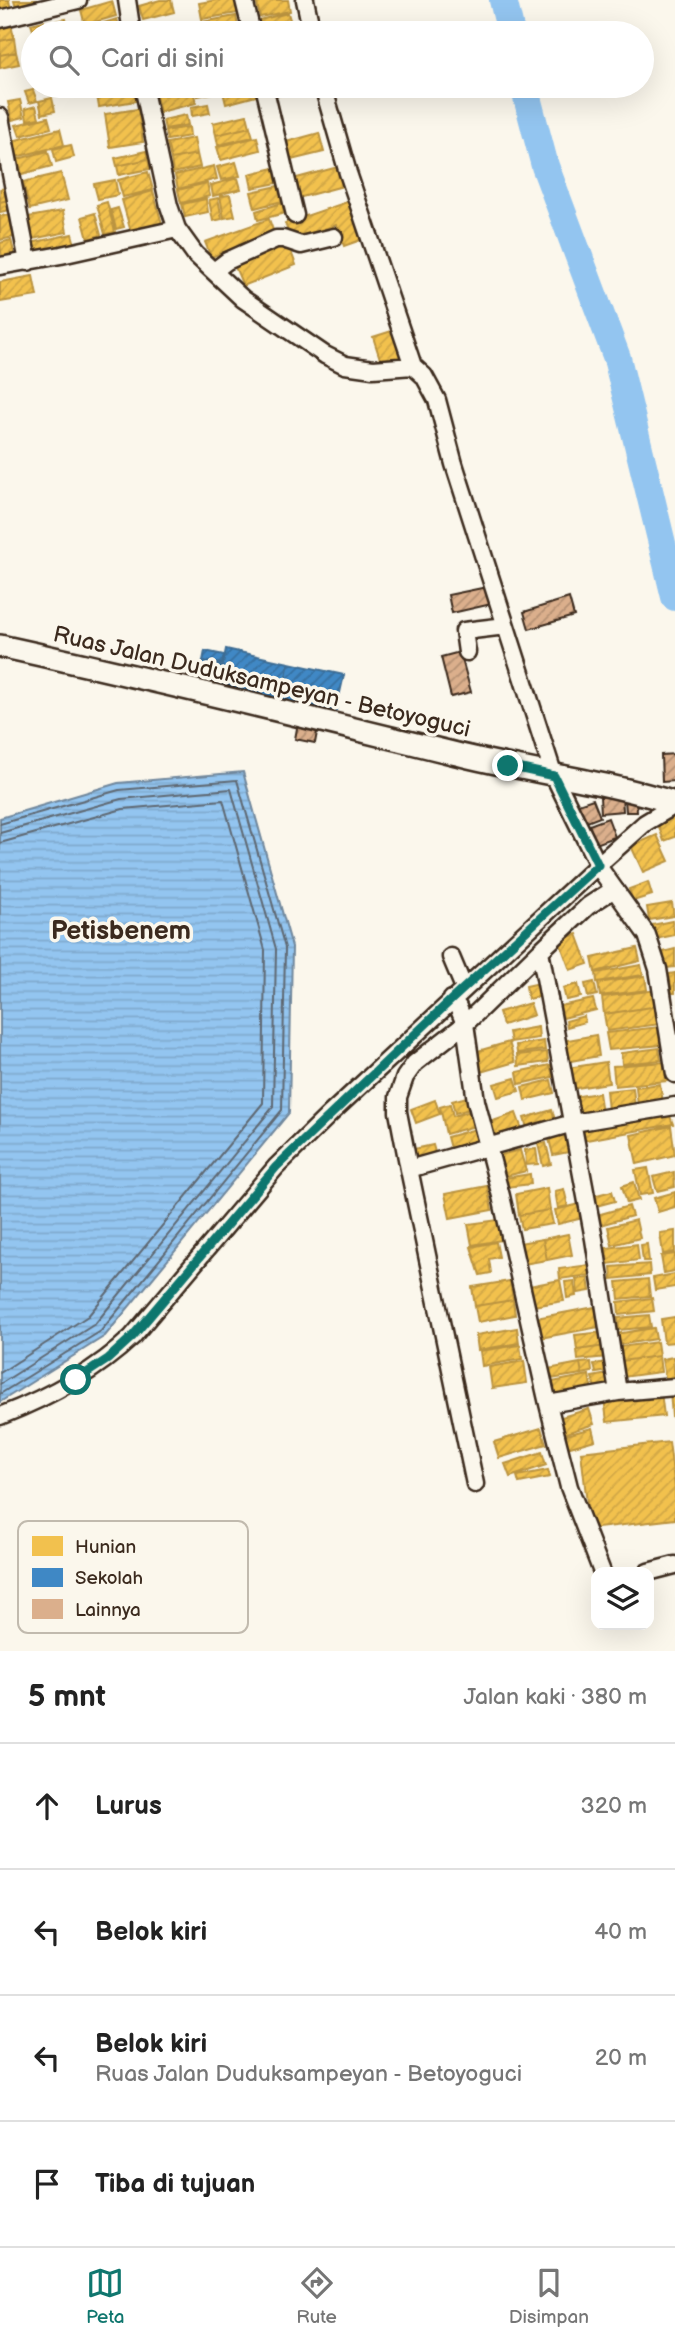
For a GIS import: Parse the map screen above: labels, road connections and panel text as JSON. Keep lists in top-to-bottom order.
{
  "streets": {
    "main road": ["Ruas Jalan Duduksampeyan - Betoyoguci"]
  },
  "districts": ["Petisbenem"],
  "legend": ["Hunian", "Sekolah", "Lainnya"],
  "page": {
    "search": "Cari di sini",
    "heading": ["5 mnt", "Jalan kaki · 380 m"],
    "list": [
      ["Lurus", "320 m"],
      ["Belok kiri", "40 m"],
      ["Belok kiri", "Ruas Jalan Duduksampeyan - Betoyoguci", "20 m"],
      "Tiba di tujuan"
    ],
    "nav": ["Peta", "Rute", "Disimpan"]
  }
}
